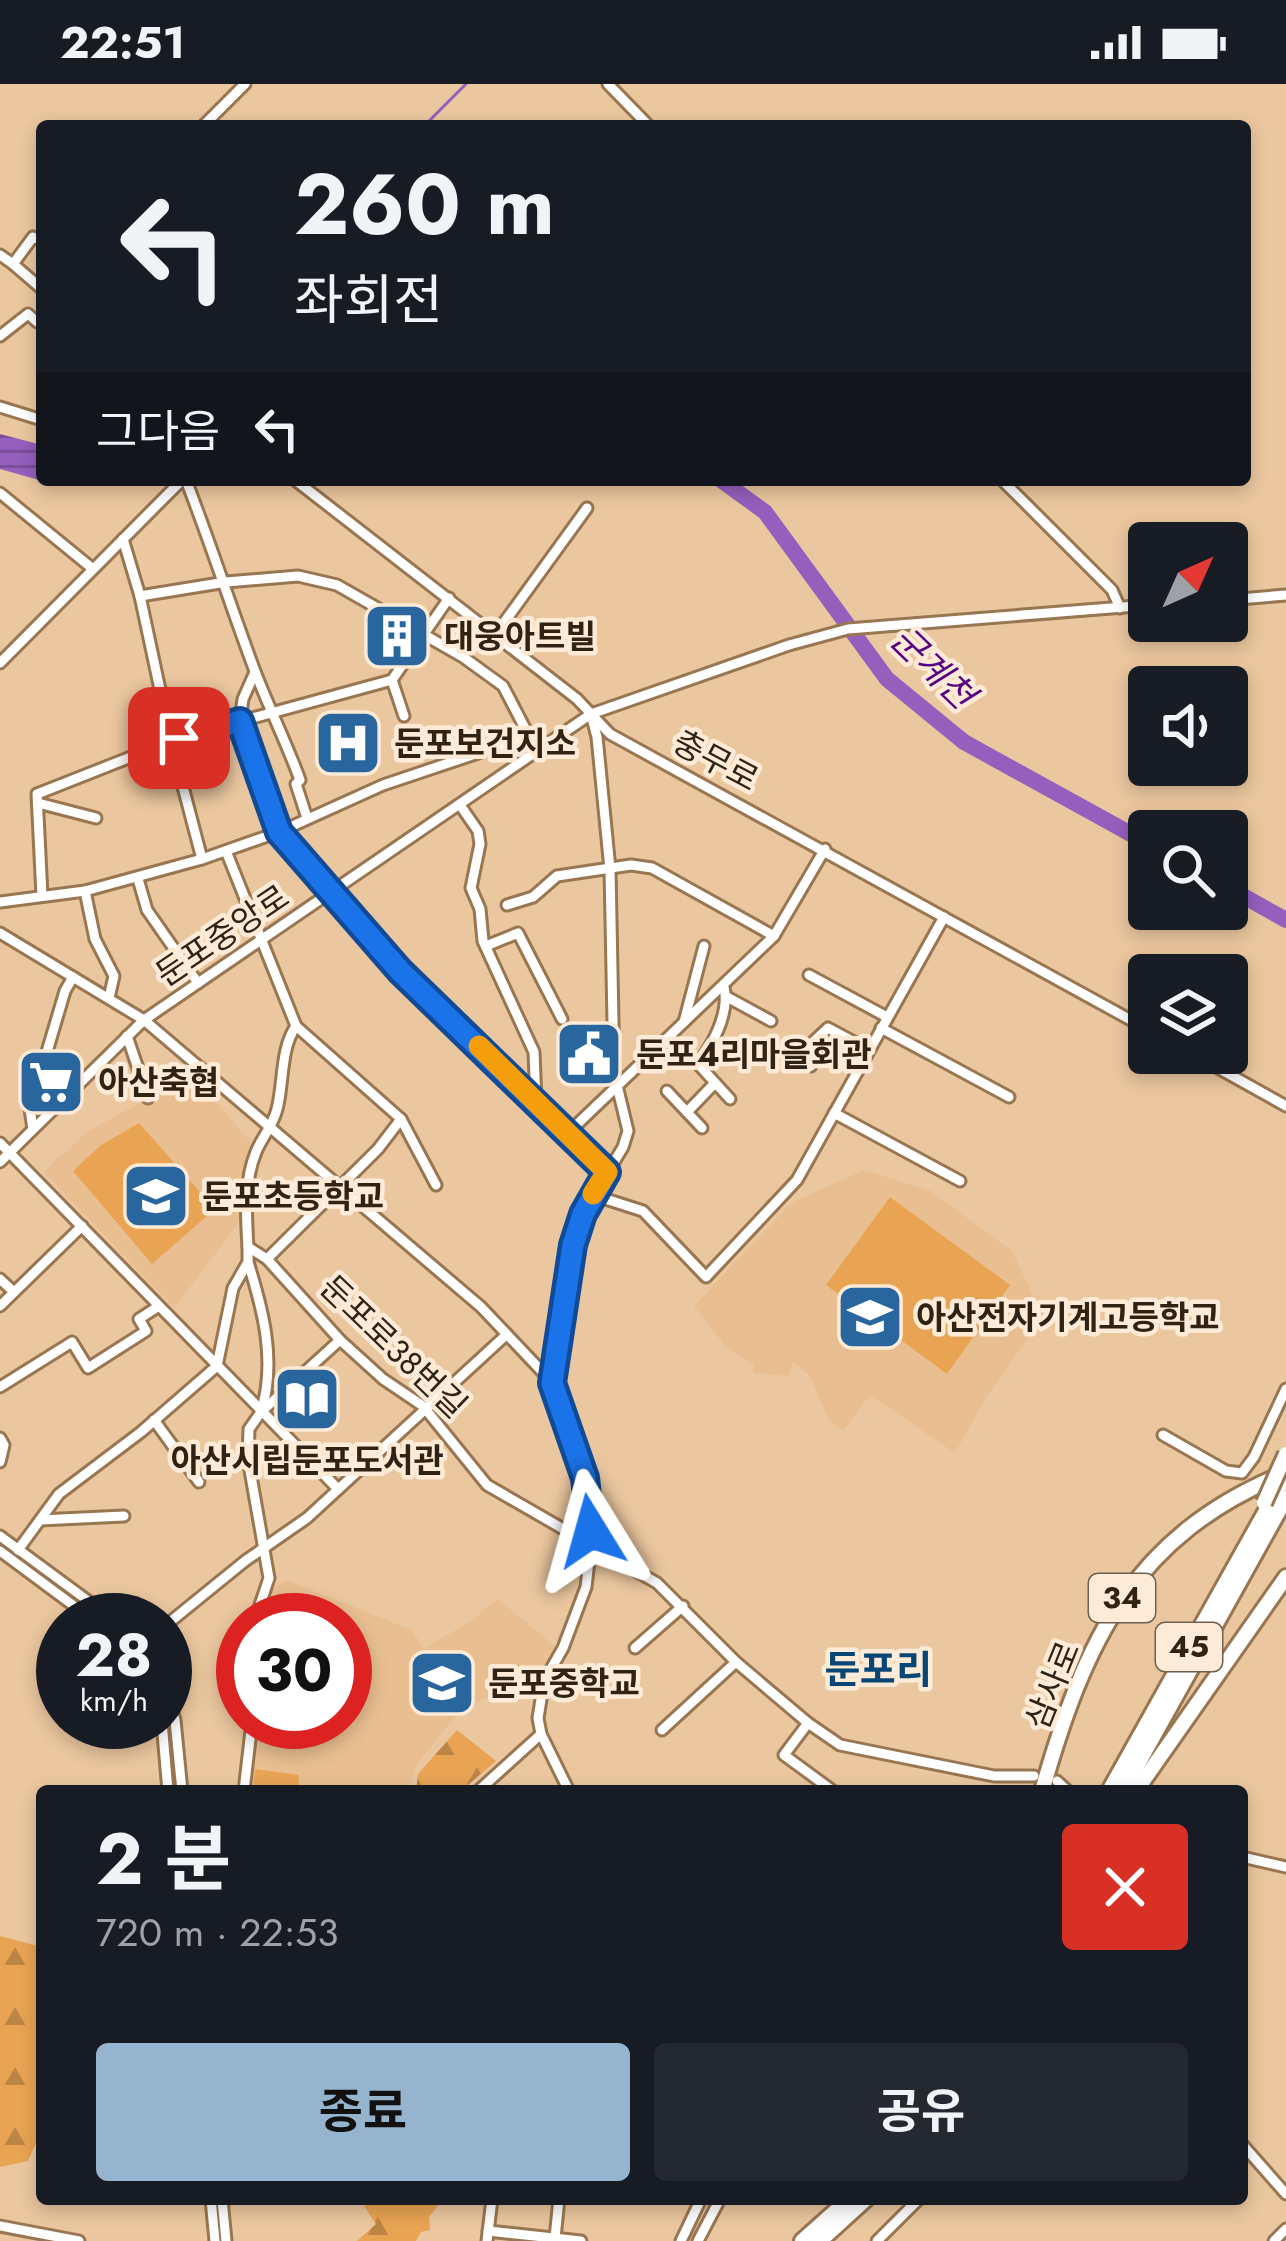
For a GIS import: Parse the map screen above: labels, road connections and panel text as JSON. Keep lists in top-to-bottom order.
{
  "streets": {
    "highway": ["34", "45", "삼사로"],
    "street": ["충무로", "둔포중앙로", "둔포로38번길"]
  },
  "crossings": [
    ["충무로", "둔포중앙로"]
  ],
  "districts": ["둔포리"],
  "water": ["군계천"],
  "places": {
    "building": ["대웅아트빌"],
    "hospital": ["둔포보건지소"],
    "public building": ["둔포4리마을회관"],
    "supermarket": ["아산축협"],
    "school or university": ["둔포초등학교", "아산전자기계고등학교", "둔포중학교"],
    "library": ["아산시립둔포도서관"]
  },
  "north": "top right",
  "page": {
    "status": "22:51",
    "turn": ["260 m", "좌회전"],
    "then": "그다음",
    "speed": "28 km/h",
    "limit": "30",
    "heading": ["2 분", "720 m · 22:53"],
    "buttons": ["종료", "공유"]
  }
}
